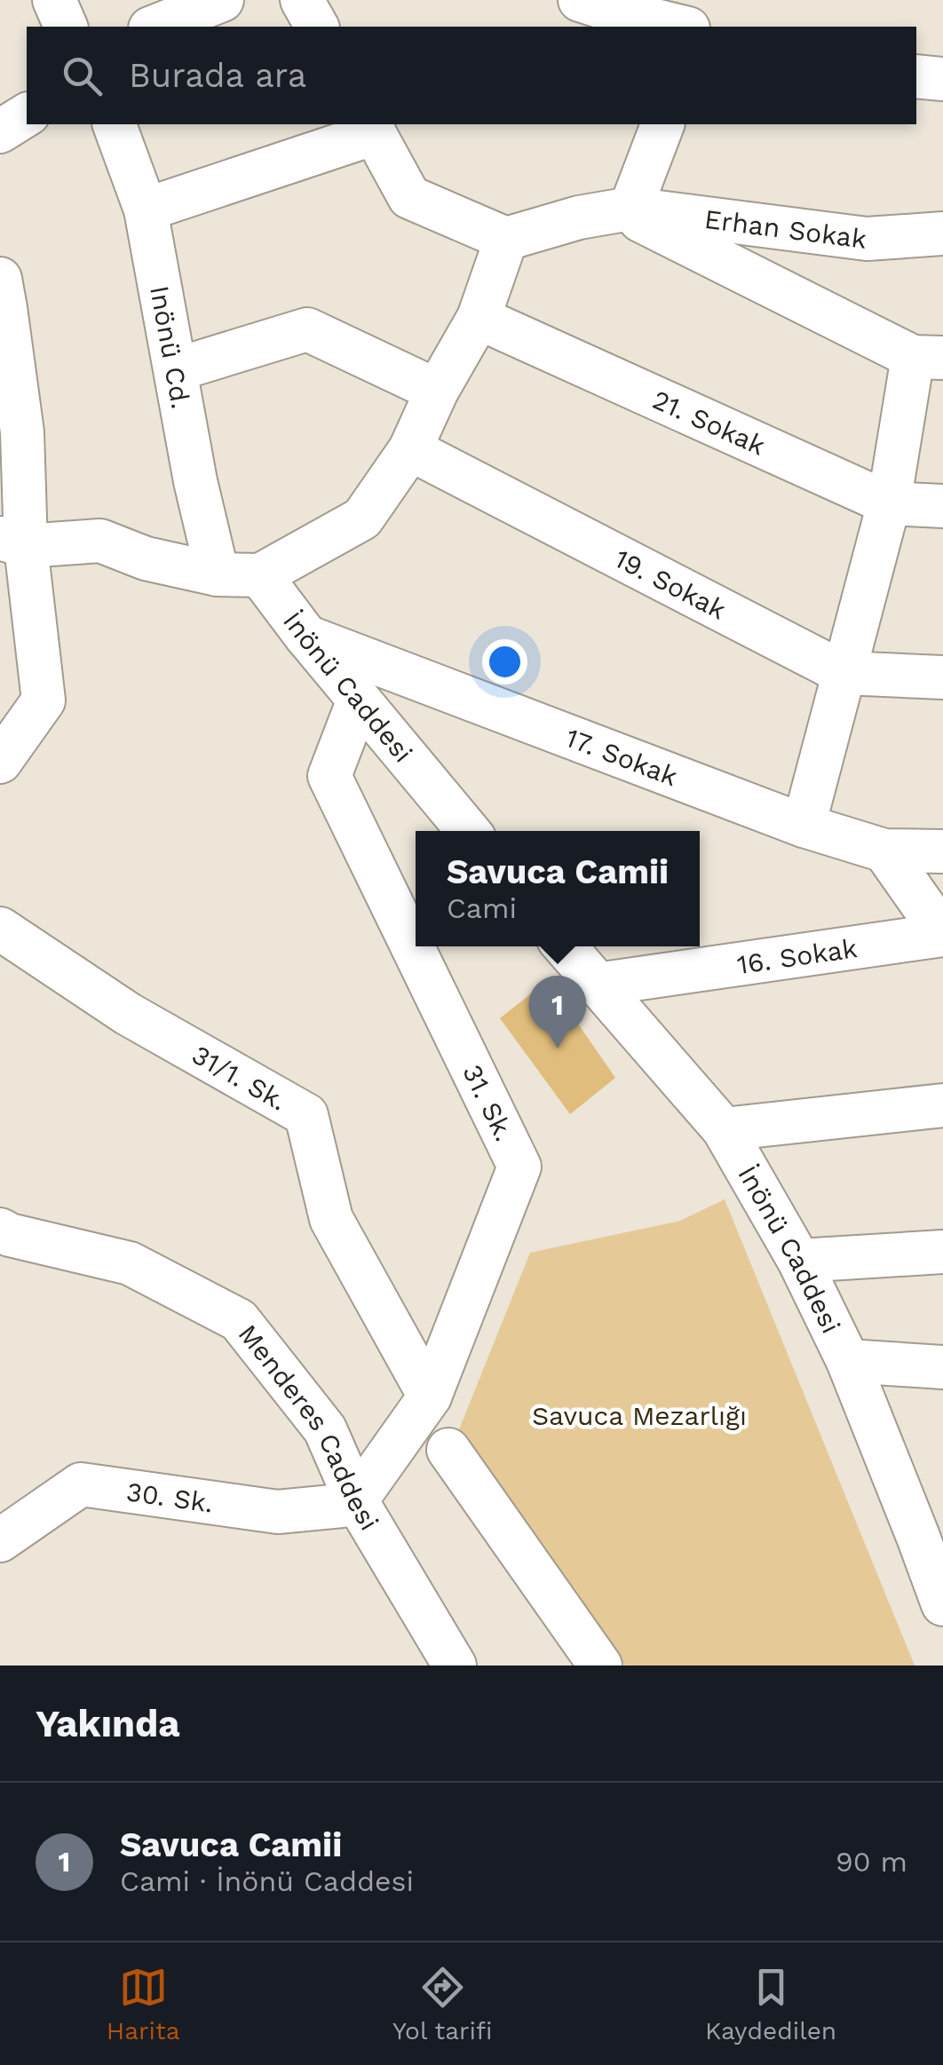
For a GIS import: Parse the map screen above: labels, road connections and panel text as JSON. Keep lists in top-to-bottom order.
{
  "streets": {
    "street": [
      "Erhan Sokak",
      "Inönü Cd.",
      "21. Sokak",
      "19. Sokak",
      "İnönü Caddesi",
      "17. Sokak",
      "16. Sokak",
      "31/1. Sk.",
      "31. Sk.",
      "Menderes Caddesi",
      "30. Sk."
    ]
  },
  "crossings": [
    ["İnönü Caddesi", "17. Sokak"],
    ["İnönü Caddesi", "16. Sokak"],
    ["İnönü Caddesi", "31. Sk."],
    ["31/1. Sk.", "31. Sk."],
    ["31. Sk.", "Menderes Caddesi"],
    ["31. Sk.", "30. Sk."],
    ["Menderes Caddesi", "30. Sk."]
  ],
  "parks": ["Savuca Mezarlığı"],
  "page": {
    "search": "Burada ara",
    "popup": ["Savuca Camii", "Cami"],
    "pins": "1",
    "heading": "Yakında",
    "list": [
      {
        "mark": "1",
        "name": "Savuca Camii",
        "note": "Cami · İnönü Caddesi",
        "value": "90 m"
      }
    ],
    "nav": ["Harita", "Yol tarifi", "Kaydedilen"]
  }
}
